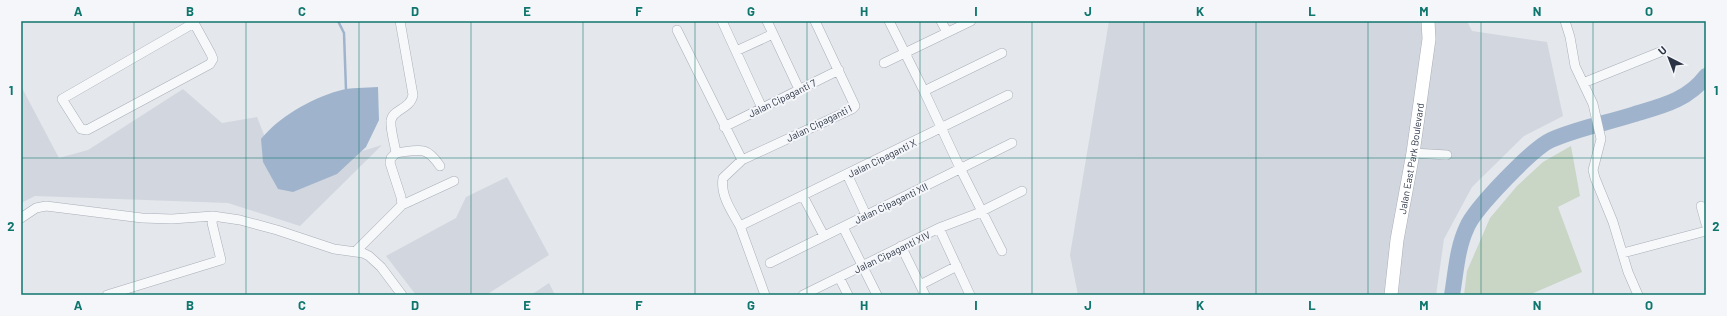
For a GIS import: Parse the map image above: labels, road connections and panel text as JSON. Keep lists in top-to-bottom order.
{
  "streets": {
    "main road": ["Jalan East Park Boulevard"],
    "street": [
      "Jalan Cipaganti 7",
      "Jalan Cipaganti I",
      "Jalan Cipaganti X",
      "Jalan Cipaganti XII",
      "Jalan Cipaganti XIV"
    ]
  },
  "crossings": [
    ["Jalan Cipaganti 7", "Jalan Cipaganti I"]
  ],
  "north": "top left",
  "grid": {
    "columns": [
      "A",
      "B",
      "C",
      "D",
      "E",
      "F",
      "G",
      "H",
      "I",
      "J",
      "K",
      "L",
      "M",
      "N",
      "O"
    ],
    "rows": ["1", "2"]
  }
}
